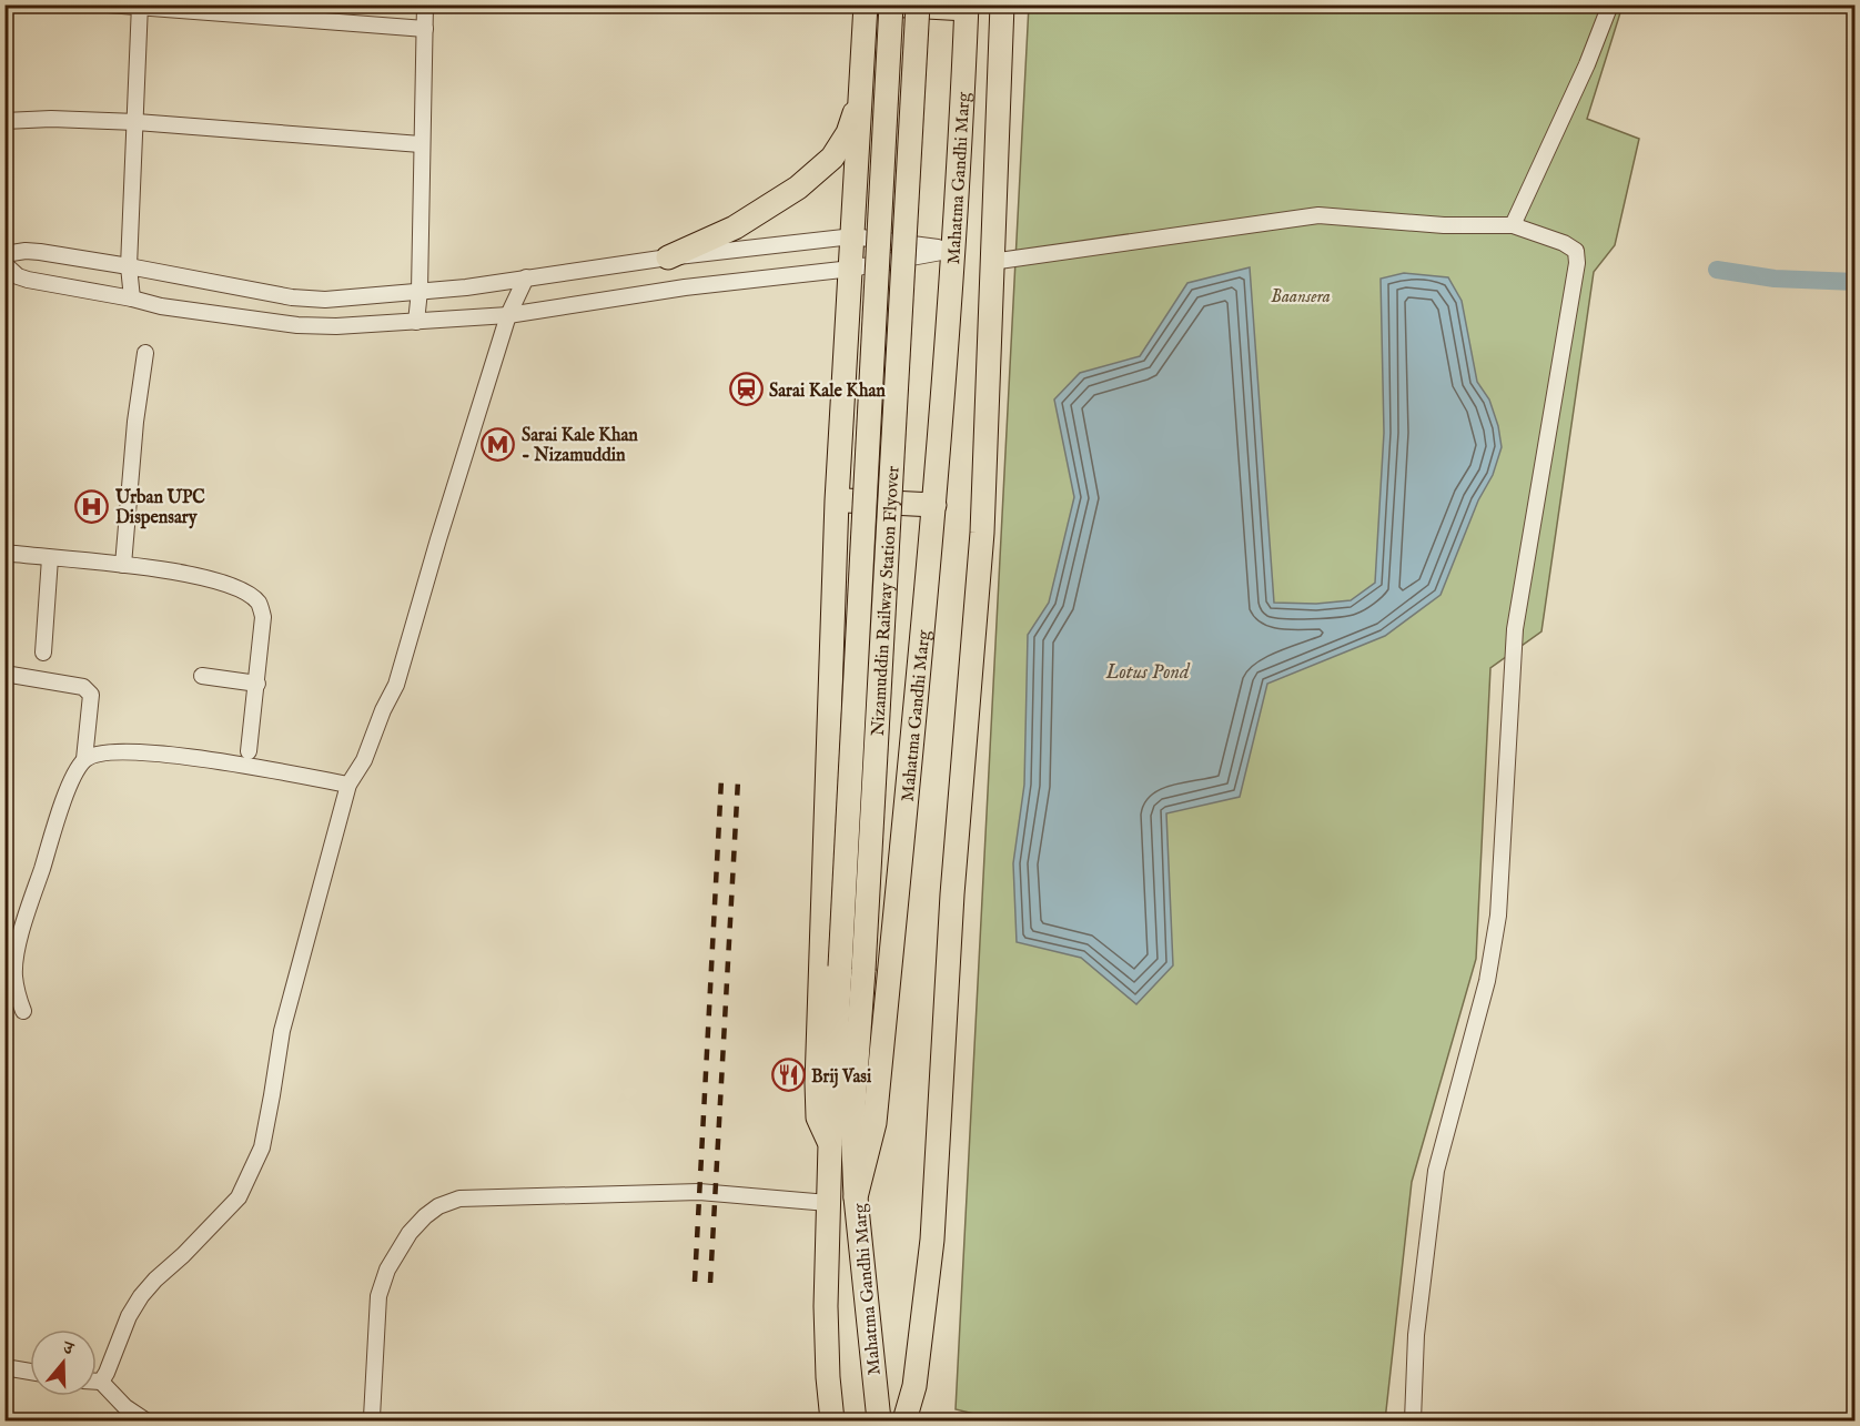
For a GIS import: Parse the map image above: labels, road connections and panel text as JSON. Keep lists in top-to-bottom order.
{
  "streets": {
    "main road": ["Mahatma Gandhi Marg", "Nizamuddin Railway Station Flyover"]
  },
  "crossings": [
    ["Mahatma Gandhi Marg", "Nizamuddin Railway Station Flyover"]
  ],
  "water": ["Lotus Pond"],
  "parks": ["Baansera"],
  "places": {
    "station": ["Sarai Kale Khan"],
    "metro station": ["Sarai Kale Khan - Nizamuddin"],
    "hospital": ["Urban UPC Dispensary"],
    "restaurant": ["Brij Vasi"]
  },
  "north": "top"
}
